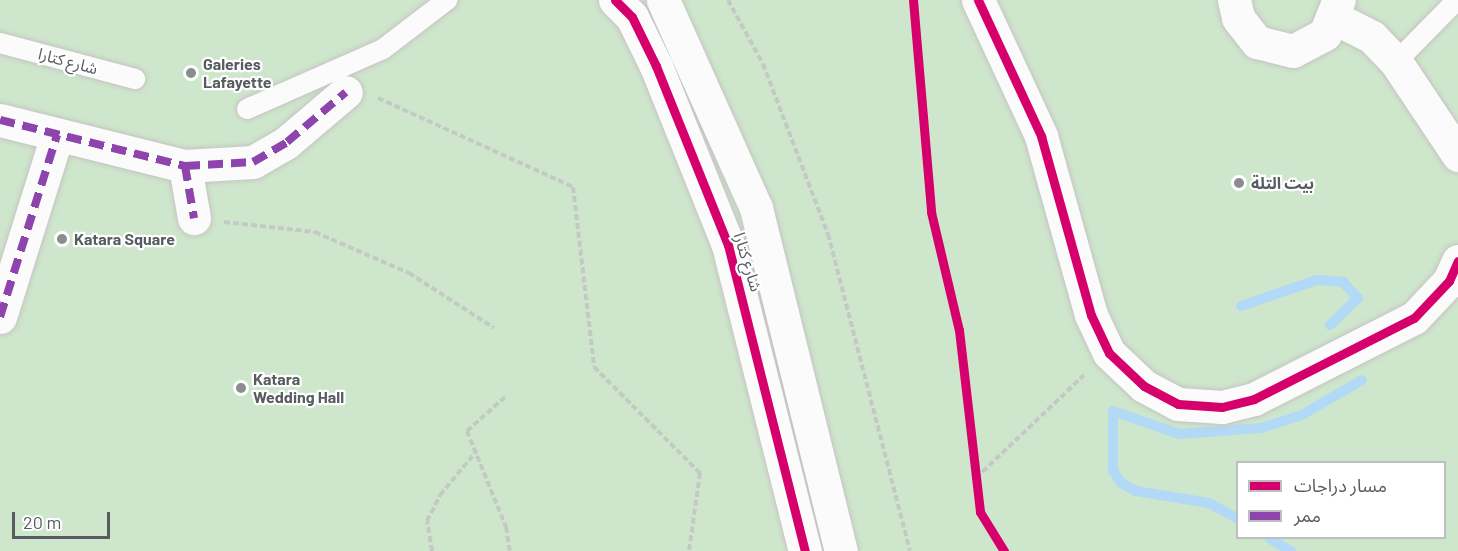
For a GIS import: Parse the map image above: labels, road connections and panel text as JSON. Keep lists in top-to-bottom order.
{
  "streets": {
    "street": ["شارع كتارا"]
  },
  "places": [
    "Galeries Lafayette",
    "بيت التلة",
    "Katara Square",
    "Katara Wedding Hall"
  ],
  "legend": ["مسار دراجات", "ممر"],
  "scale_bar": "20 m"
}
